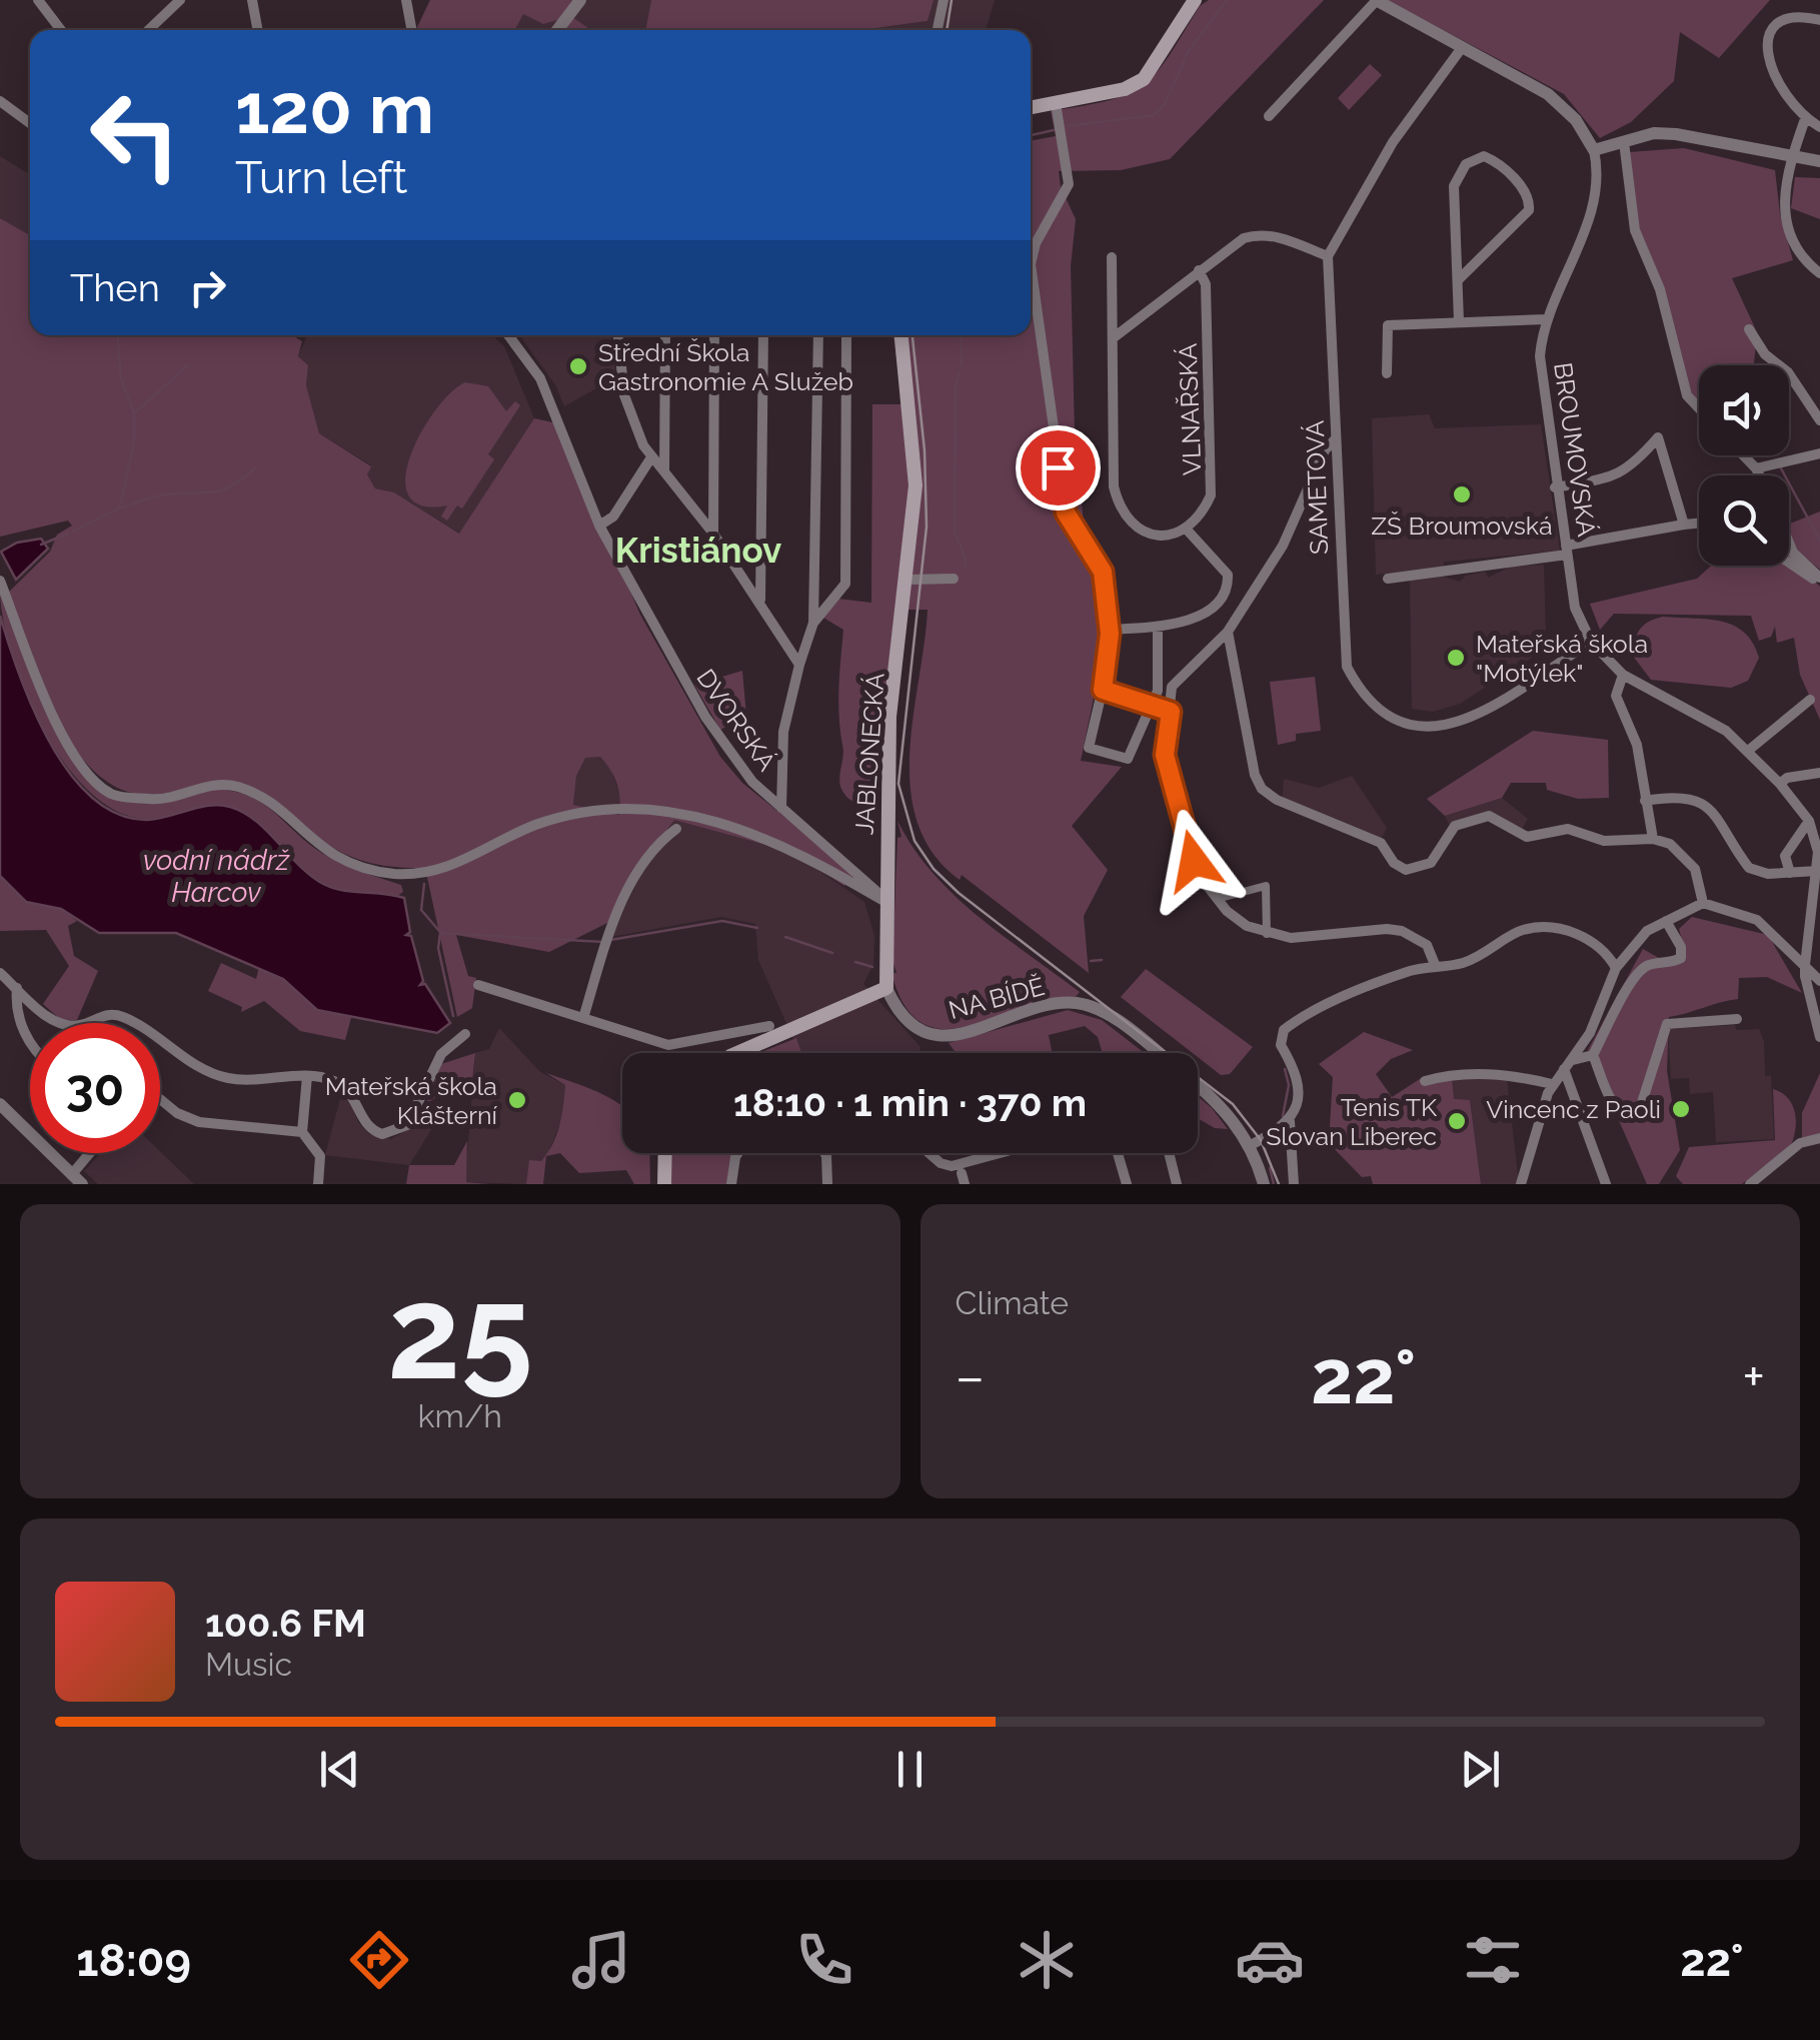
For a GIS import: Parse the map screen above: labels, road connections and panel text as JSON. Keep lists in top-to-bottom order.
{
  "streets": {
    "main road": ["JABLONECKÁ"],
    "street": [
      "VLNAŘSKÁ",
      "BROUMOVSKÁ",
      "SAMETOVÁ",
      "DVORSKÁ",
      "NA BÍDĚ"
    ]
  },
  "crossings": [
    ["BROUMOVSKÁ", "SAMETOVÁ"],
    ["DVORSKÁ", "JABLONECKÁ"],
    ["JABLONECKÁ", "NA BÍDĚ"]
  ],
  "districts": ["Kristiánov"],
  "water": ["vodní nádrž Harcov"],
  "places": [
    "Střední Škola Gastronomie A Služeb",
    "ZŠ Broumovská",
    "Mateřská škola \"Motýlek\"",
    "Mateřská škola Klášterní",
    "Vincenc z Paoli",
    "Tenis TK Slovan Liberec"
  ],
  "page": {
    "turn": ["120 m", "Turn left"],
    "then": "Then",
    "limit": "30",
    "trip": "18:10 · 1 min · 370 m",
    "tile": [
      ["25", "km/h"],
      "Climate"
    ],
    "heat": ["−", "22°", "+"],
    "song": ["100.6 FM", "Music"],
    "tabs": ["18:09", "22°"]
  }
}
